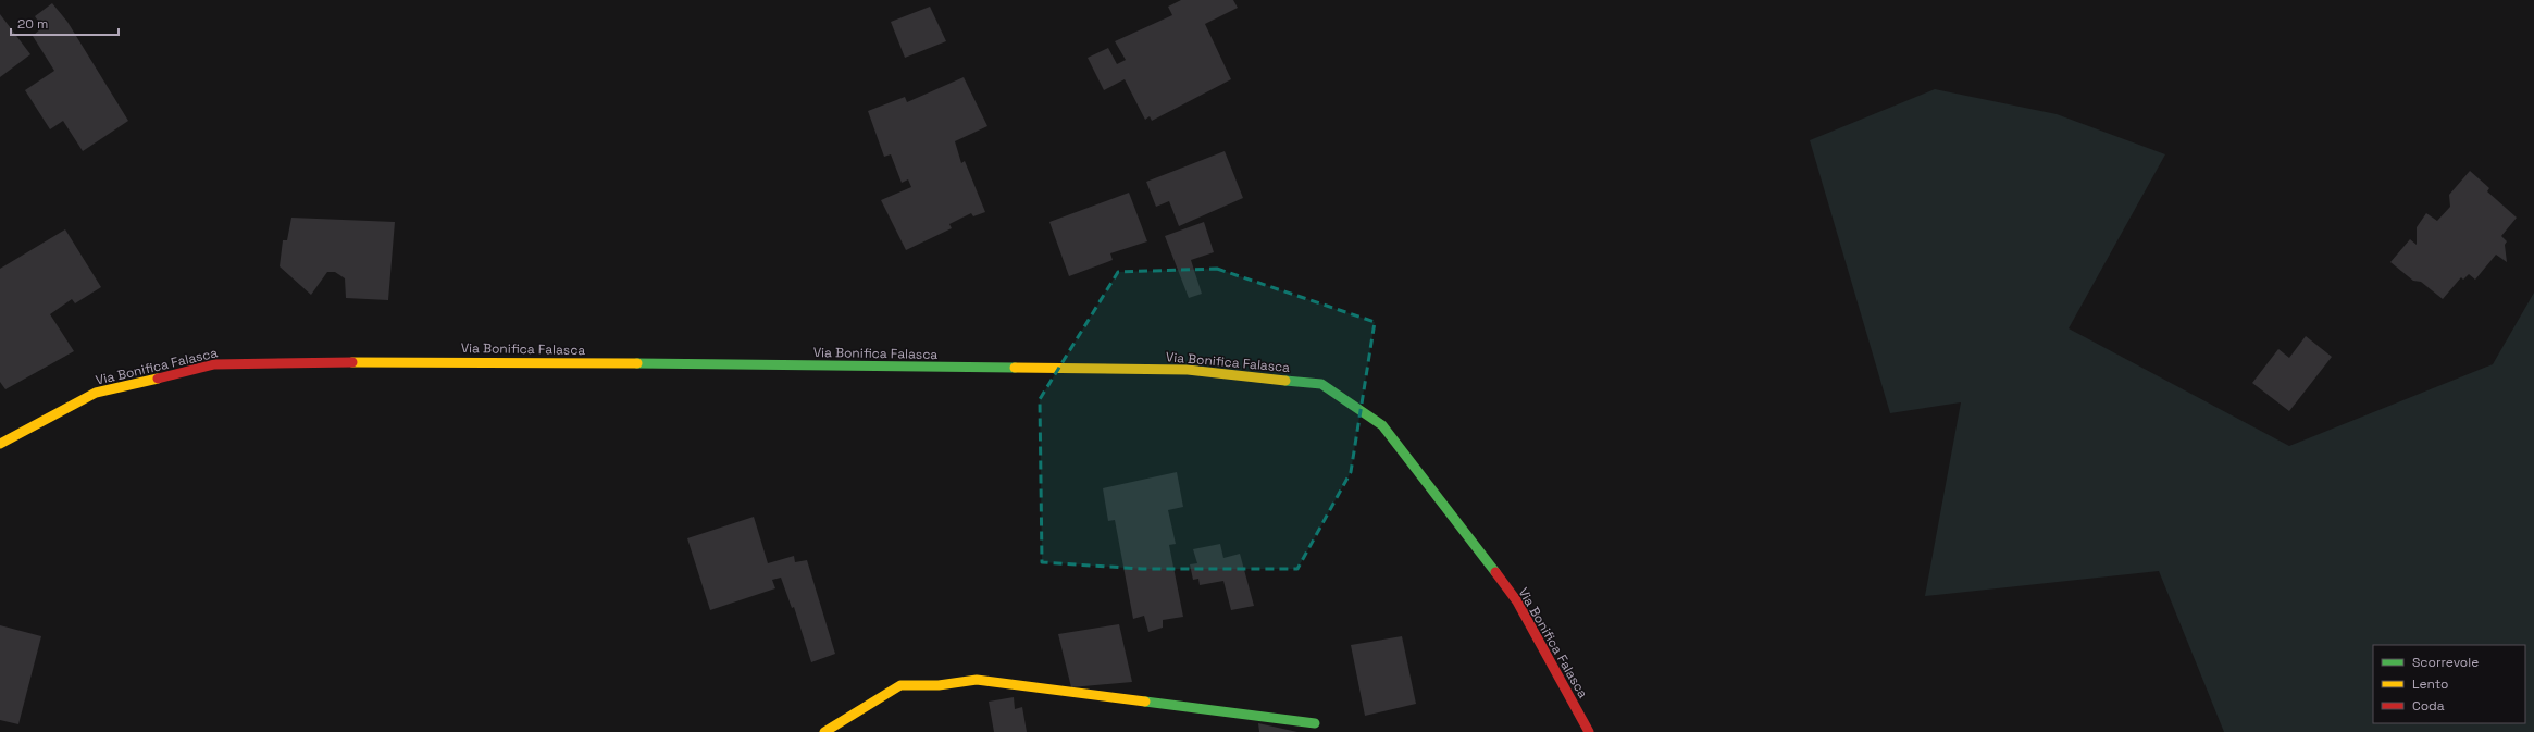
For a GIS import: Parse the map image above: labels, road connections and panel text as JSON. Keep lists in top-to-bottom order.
{
  "streets": {
    "street": ["Via Bonifica Falasca"]
  },
  "legend": ["Scorrevole", "Lento", "Coda"],
  "scale_bar": "20 m"
}
